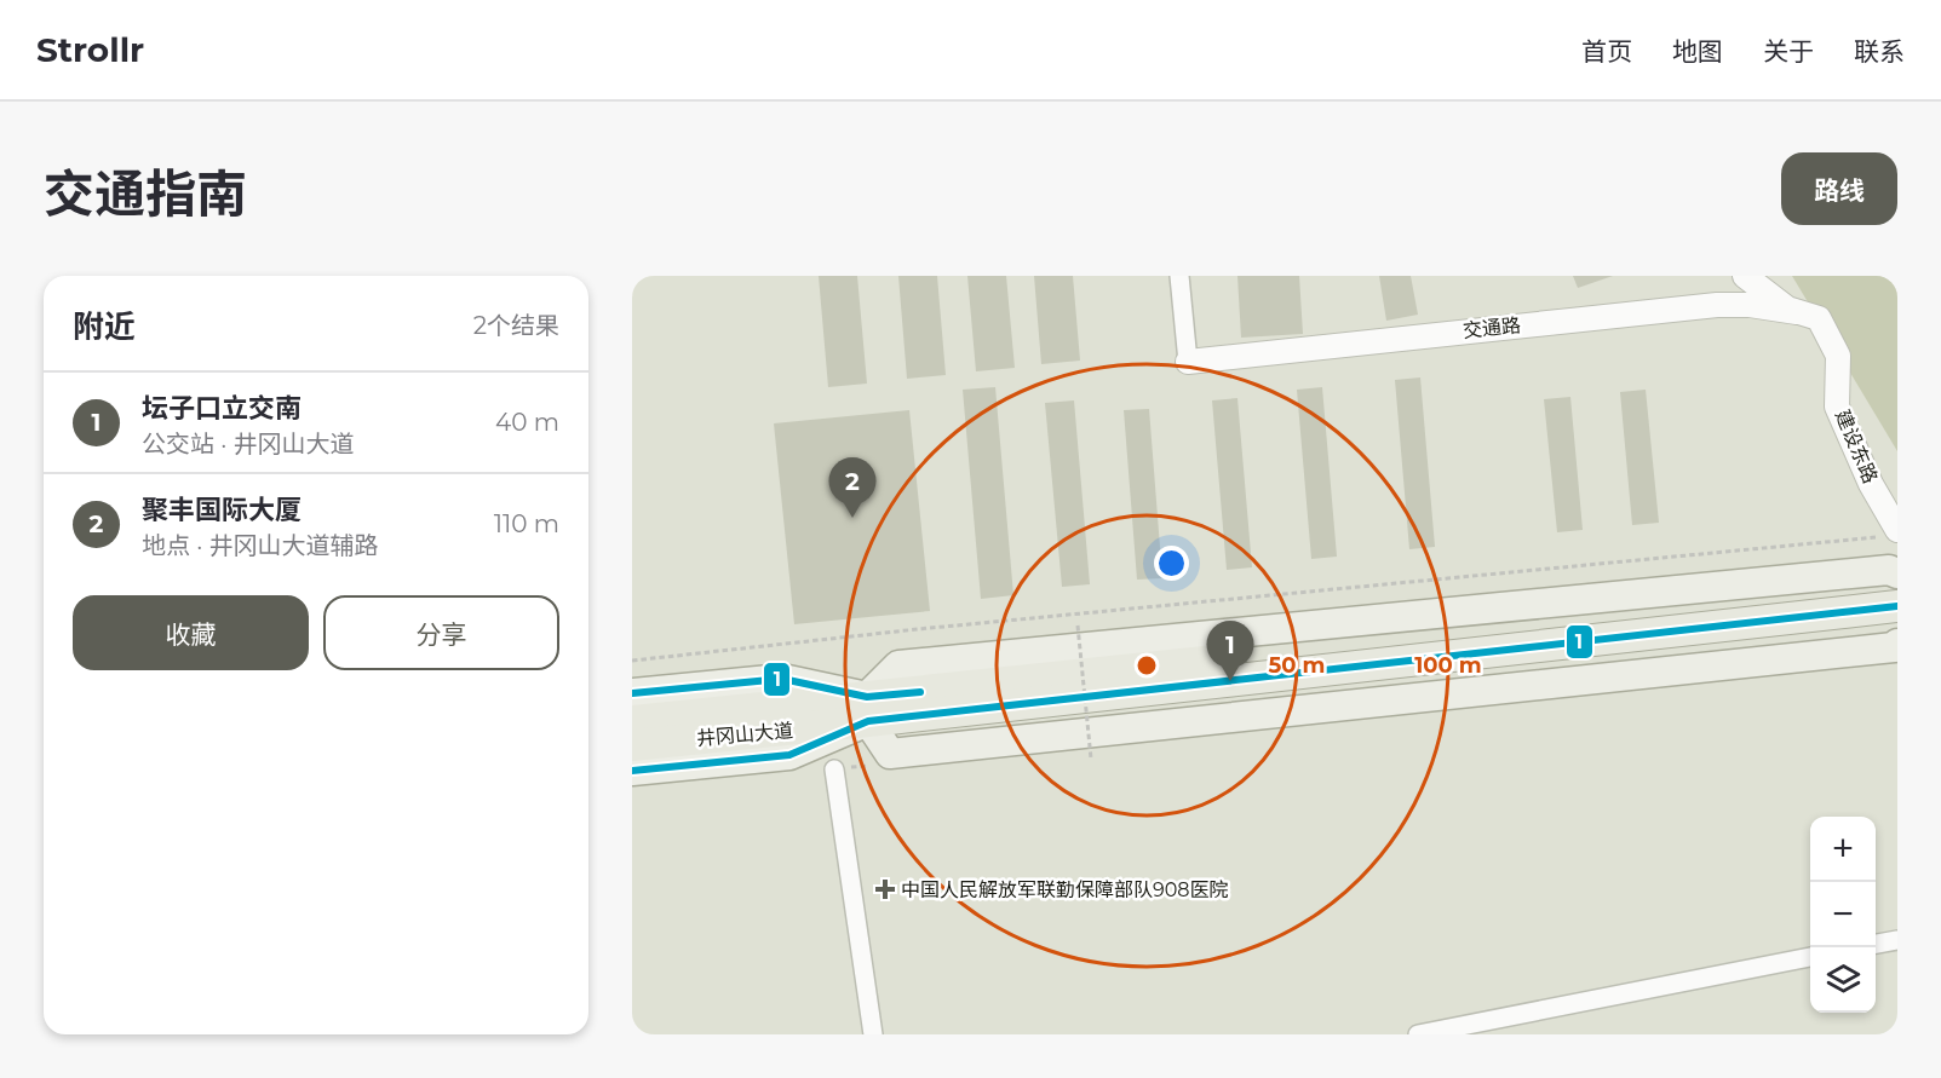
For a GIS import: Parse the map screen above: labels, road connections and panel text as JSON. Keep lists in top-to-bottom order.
{
  "streets": {
    "highway": ["井冈山大道"],
    "street": ["交通路", "建设东路"]
  },
  "crossings": [
    ["交通路", "建设东路"]
  ],
  "places": {
    "health": ["中国人民解放军联勤保障部队908医院"]
  },
  "lines": ["transit line 1"],
  "page": {
    "header": "Strollr",
    "nav": [
      "首页",
      "地图",
      "关于",
      "联系"
    ],
    "title": "交通指南",
    "buttons": [
      "路线",
      ["收藏", "分享"]
    ],
    "heading": ["附近", "2个结果"],
    "list": [
      {
        "mark": "1",
        "name": "坛子口立交南",
        "note": "公交站 · 井冈山大道",
        "value": "40 m"
      },
      {
        "mark": "2",
        "name": "聚丰国际大厦",
        "note": "地点 · 井冈山大道辅路",
        "value": "110 m"
      }
    ],
    "pins": ["2", "1"],
    "map_buttons": ["+", "−"]
  },
  "rings": ["50 m", "100 m"]
}
